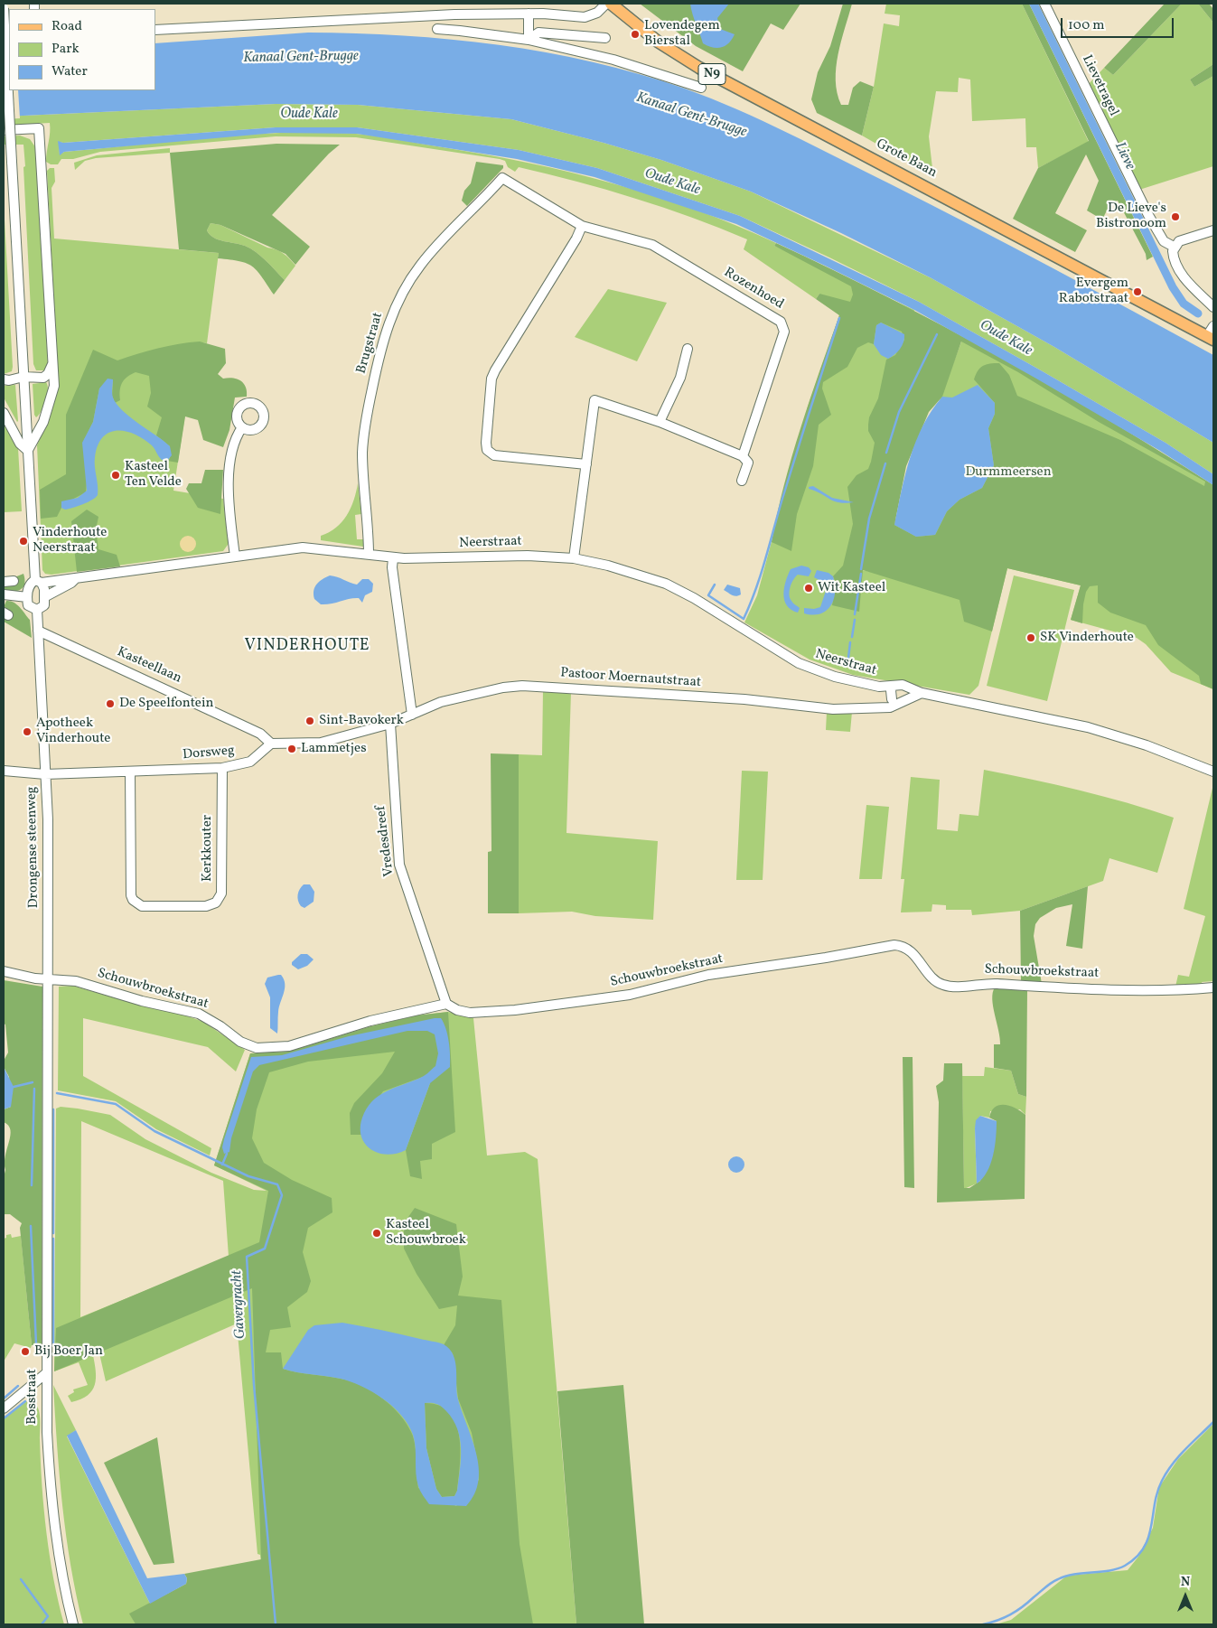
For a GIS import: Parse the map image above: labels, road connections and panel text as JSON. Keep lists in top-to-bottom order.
{
  "streets": {
    "main road": ["N9", "Grote Baan"],
    "street": [
      "Lievetragel",
      "Rozenhoed",
      "Brugstraat",
      "Neerstraat",
      "Kasteellaan",
      "Pastoor Moernautstraat",
      "Dorsweg",
      "Vredesdreef",
      "Drongense steenweg",
      "Kerkkouter",
      "Schouwbroekstraat",
      "Bosstraat"
    ]
  },
  "crossings": [
    ["Rozenhoed", "Brugstraat"],
    ["Brugstraat", "Neerstraat"],
    ["Neerstraat", "Pastoor Moernautstraat"],
    ["Kasteellaan", "Dorsweg"],
    ["Kasteellaan", "Drongense steenweg"],
    ["Pastoor Moernautstraat", "Vredesdreef"],
    ["Dorsweg", "Drongense steenweg"],
    ["Dorsweg", "Kerkkouter"],
    ["Vredesdreef", "Schouwbroekstraat"],
    ["Drongense steenweg", "Schouwbroekstraat"],
    ["Drongense steenweg", "Bosstraat"]
  ],
  "districts": ["VINDERHOUTE"],
  "water": [
    "Kanaal Gent-Brugge",
    "Oude Kale",
    "Lieve",
    "Gavergracht"
  ],
  "parks": ["Durmmeersen"],
  "places": [
    "Lovendegem Bierstal",
    "De Lieve's Bistronoom",
    "Evergem Rabotstraat",
    "Kasteel Ten Velde",
    "Vinderhoute Neerstraat",
    "Wit Kasteel",
    "SK Vinderhoute",
    "De Speelfontein",
    "Sint-Bavokerk",
    "Apotheek Vinderhoute",
    "Lammetjes",
    "Kasteel Schouwbroek",
    "Bij Boer Jan"
  ],
  "legend": ["Road", "Park", "Water"],
  "scale_bar": "100 m",
  "north": "top"
}
